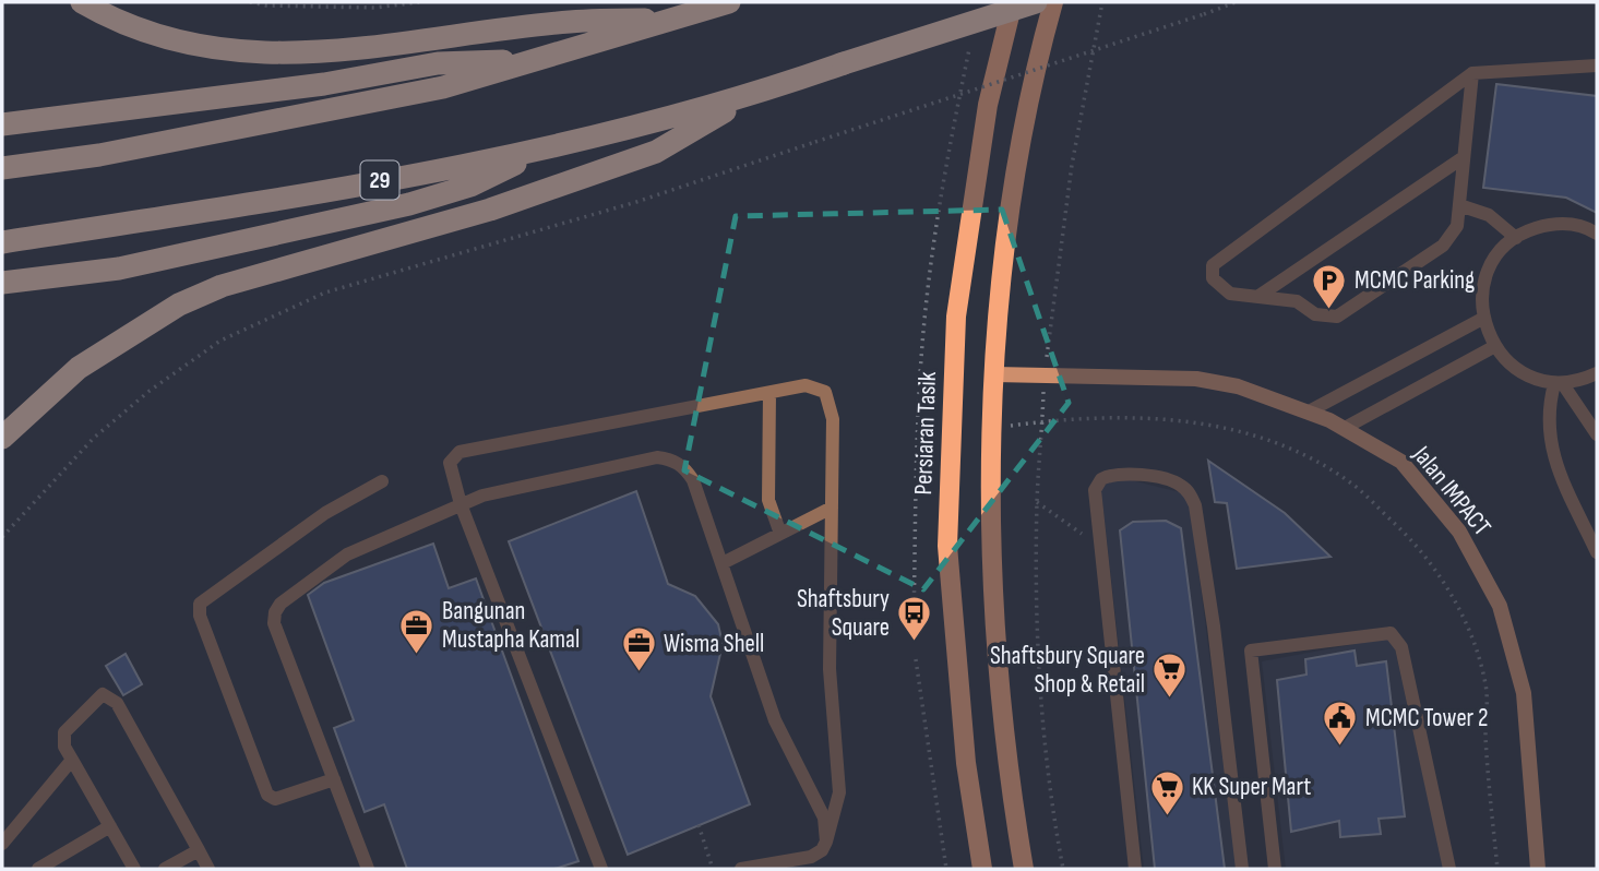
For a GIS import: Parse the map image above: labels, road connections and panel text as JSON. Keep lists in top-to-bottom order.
{
  "streets": {
    "highway": ["29"],
    "main road": ["Persiaran Tasik"],
    "street": ["Jalan IMPACT"]
  },
  "places": {
    "parking": ["MCMC Parking"],
    "bus stop": ["Shaftsbury Square"],
    "office": ["Bangunan Mustapha Kamal", "Wisma Shell"],
    "supermarket": ["Shaftsbury Square Shop & Retail", "KK Super Mart"],
    "public building": ["MCMC Tower 2"]
  }
}
